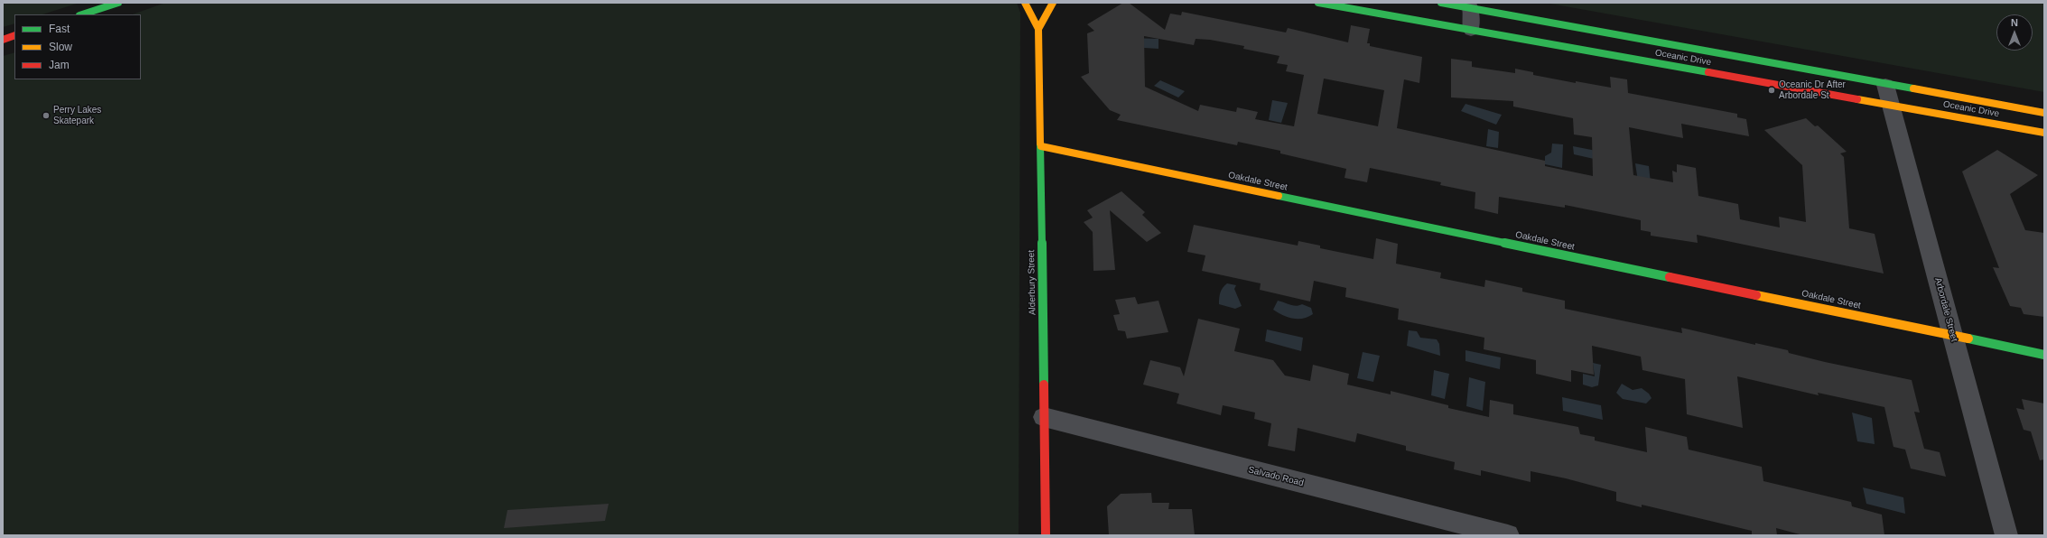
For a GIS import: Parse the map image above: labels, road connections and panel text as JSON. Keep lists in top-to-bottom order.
{
  "streets": {
    "street": [
      "Oceanic Drive",
      "Oakdale Street",
      "Alderbury Street",
      "Arbordale Street",
      "Salvado Road"
    ]
  },
  "crossings": [
    ["Oceanic Drive", "Arbordale Street"],
    ["Oakdale Street", "Alderbury Street"],
    ["Oakdale Street", "Arbordale Street"],
    ["Alderbury Street", "Salvado Road"]
  ],
  "places": ["Oceanic Dr After Arbordale St", "Perry Lakes Skatepark"],
  "legend": ["Fast", "Slow", "Jam"],
  "north": "top"
}
